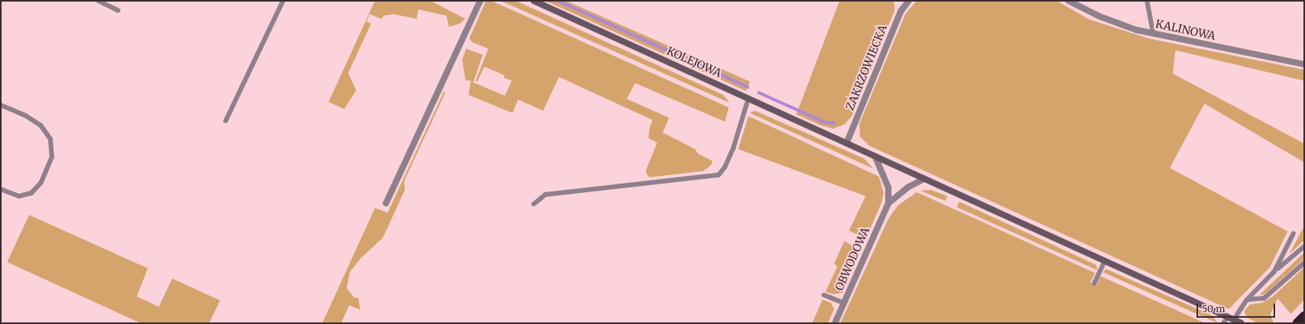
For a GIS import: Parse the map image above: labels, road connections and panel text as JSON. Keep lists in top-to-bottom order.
{
  "streets": {
    "street": [
      "KALINOWA",
      "KOLEJOWA",
      "ZAKRZOWIECKA",
      "OBWODOWA"
    ]
  },
  "crossings": [
    ["KOLEJOWA", "ZAKRZOWIECKA"],
    ["KOLEJOWA", "OBWODOWA"]
  ],
  "scale_bar": "50 m"
}
